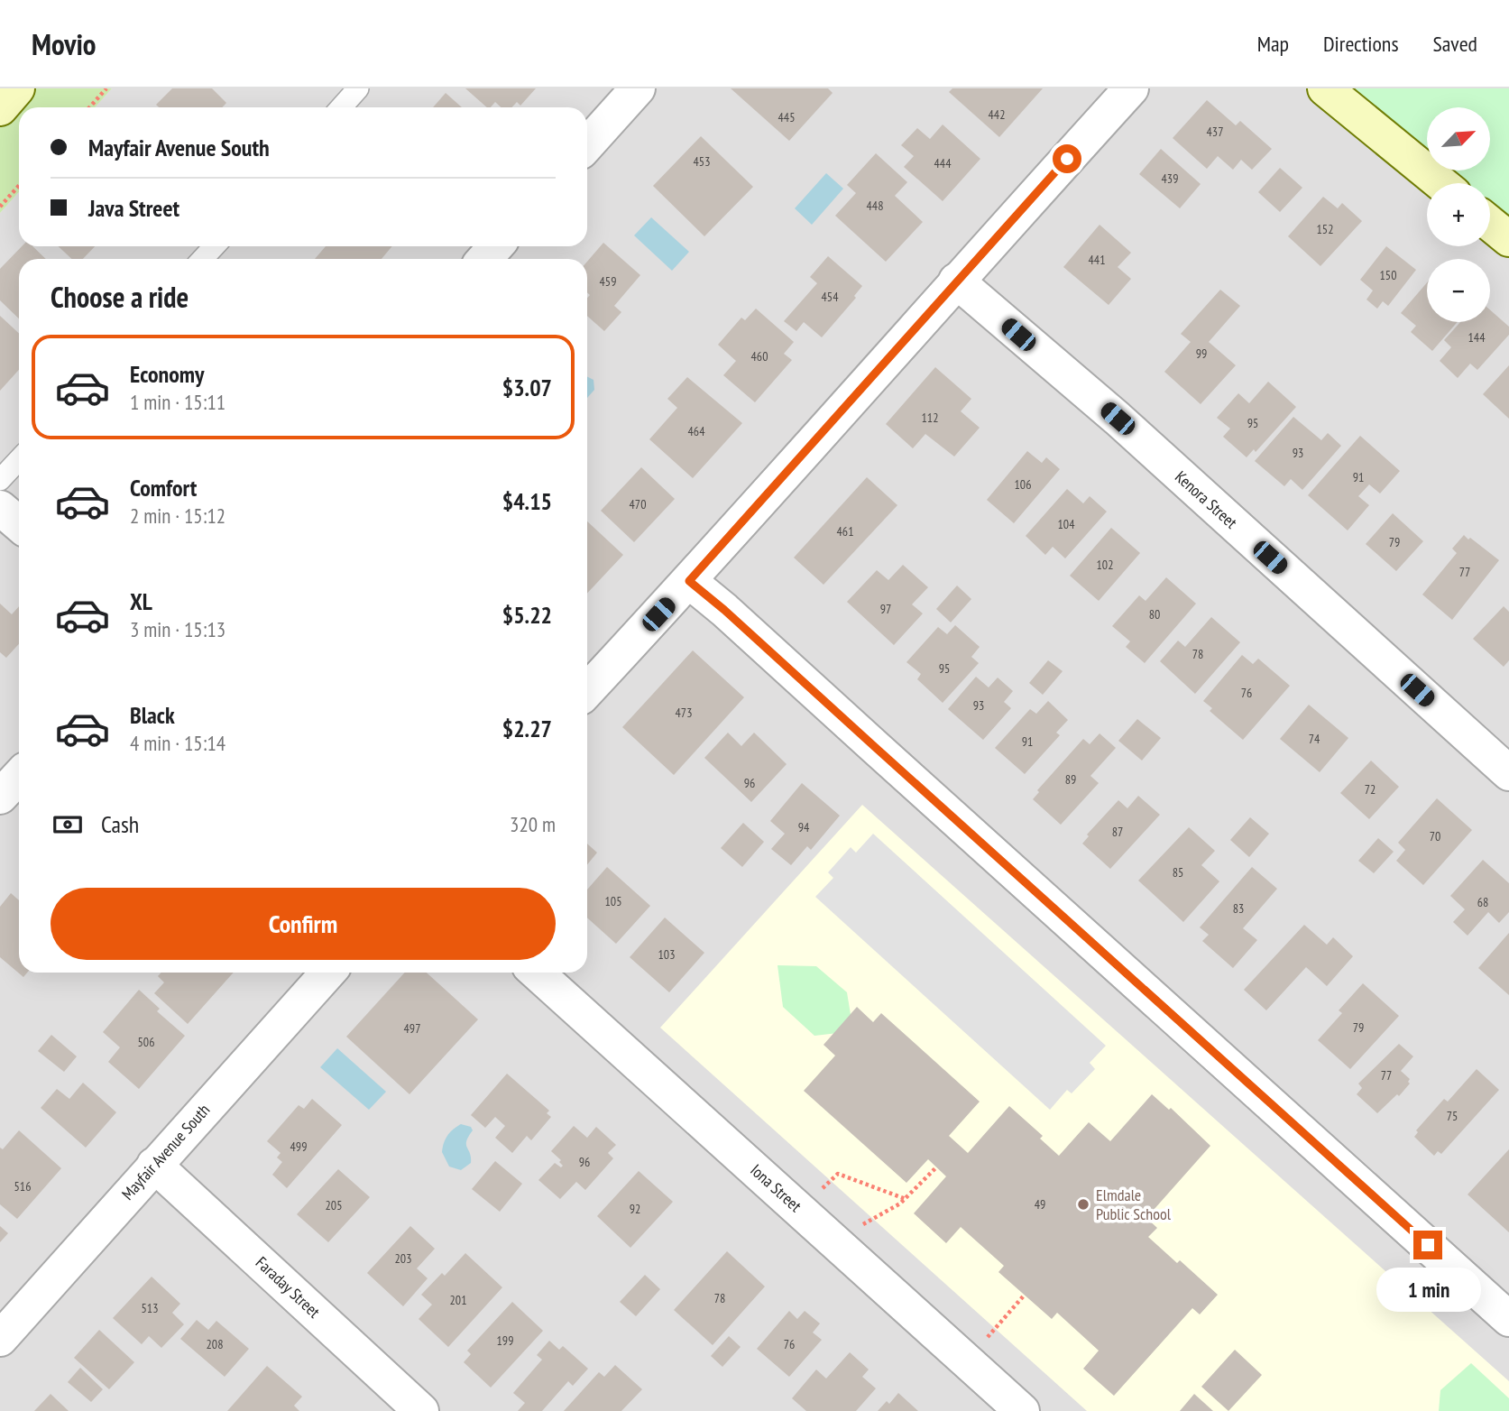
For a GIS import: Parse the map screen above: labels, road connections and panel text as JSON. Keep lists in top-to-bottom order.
{
  "streets": {
    "street": [
      "Kenora Street",
      "Mayfair Avenue South",
      "Iona Street",
      "Faraday Street"
    ]
  },
  "crossings": [
    ["Mayfair Avenue South", "Faraday Street"]
  ],
  "places": ["Elmdale Public School"],
  "house_numbers": [
    "442",
    "445",
    "437",
    "453",
    "444",
    "439",
    "448",
    "152",
    "441",
    "150",
    "459",
    "454",
    "144",
    "99",
    "460",
    "112",
    "95",
    "464",
    "93",
    "91",
    "106",
    "470",
    "104",
    "461",
    "79",
    "102",
    "77",
    "97",
    "80",
    "78",
    "95",
    "76",
    "93",
    "473",
    "74",
    "91",
    "89",
    "96",
    "72",
    "94",
    "87",
    "70",
    "85",
    "105",
    "68",
    "83",
    "103",
    "79",
    "497",
    "506",
    "77",
    "75",
    "499",
    "96",
    "516",
    "49",
    "205",
    "92",
    "203",
    "78",
    "201",
    "513",
    "199",
    "208",
    "76"
  ],
  "north": "top right",
  "page": {
    "header": "Movio",
    "nav": ["Map", "Directions", "Saved"],
    "map_buttons": ["+", "−"],
    "banner": ["Mayfair Avenue South", "Java Street"],
    "heading": "Choose a ride",
    "list": [
      {
        "name": "Economy",
        "note": "1 min · 15:11",
        "value": "$3.07"
      },
      {
        "name": "Comfort",
        "note": "2 min · 15:12",
        "value": "$4.15"
      },
      {
        "name": "XL",
        "note": "3 min · 15:13",
        "value": "$5.22"
      },
      {
        "name": "Black",
        "note": "4 min · 15:14",
        "value": "$2.27"
      }
    ],
    "pay": ["Cash", "320 m"],
    "buttons": "Confirm",
    "bubble": "1 min"
  }
}
